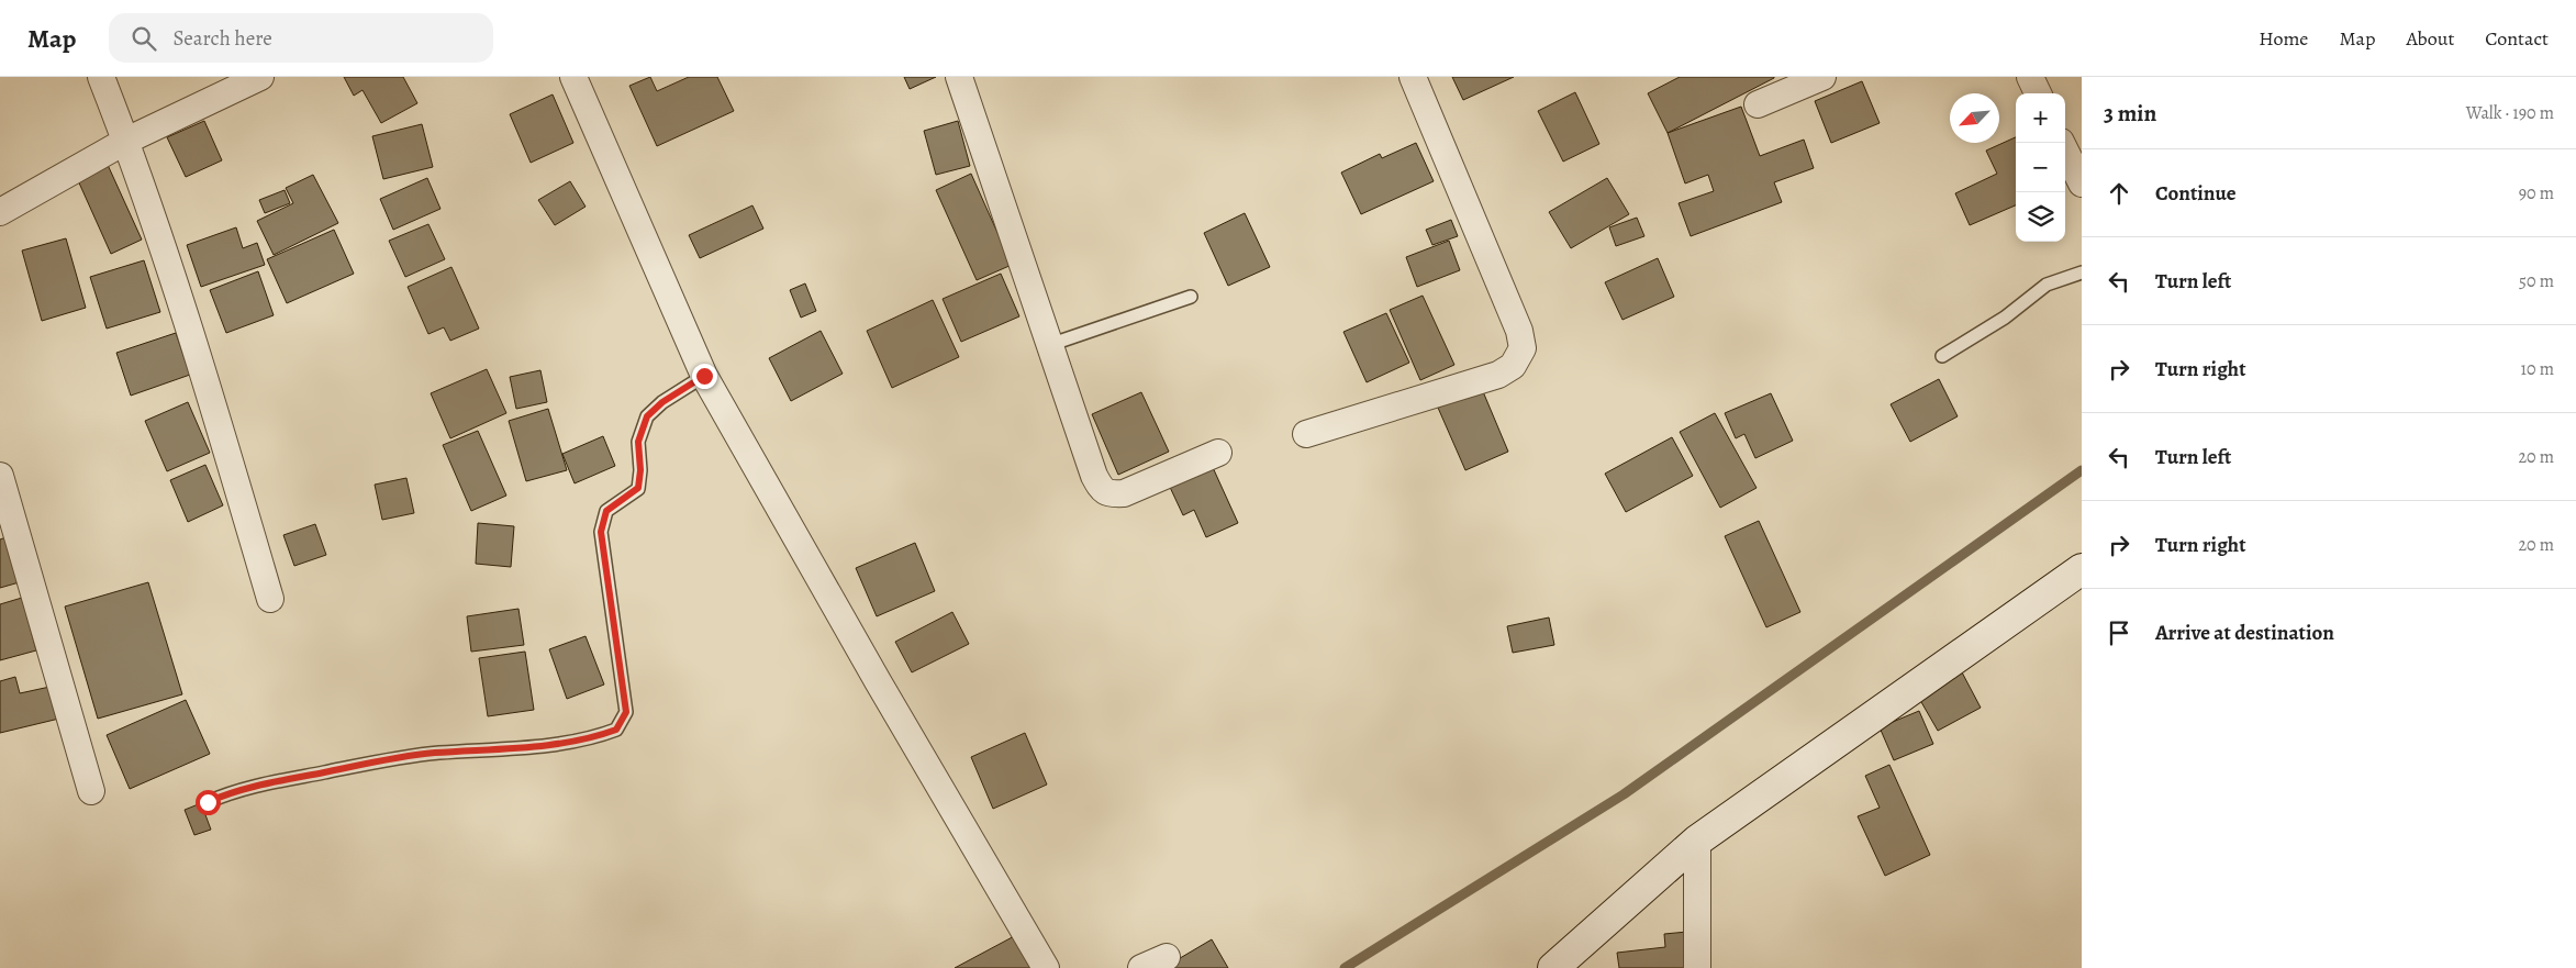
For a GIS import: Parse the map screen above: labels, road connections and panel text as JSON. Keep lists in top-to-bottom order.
{
  "north": "bottom left",
  "page": {
    "header": "Map",
    "search": "Search here",
    "nav": [
      "Home",
      "Map",
      "About",
      "Contact"
    ],
    "heading": ["3 min", "Walk · 190 m"],
    "map_buttons": ["+", "−"],
    "list": [
      ["Continue", "90 m"],
      ["Turn left", "50 m"],
      ["Turn right", "10 m"],
      ["Turn left", "20 m"],
      ["Turn right", "20 m"],
      "Arrive at destination"
    ]
  }
}
